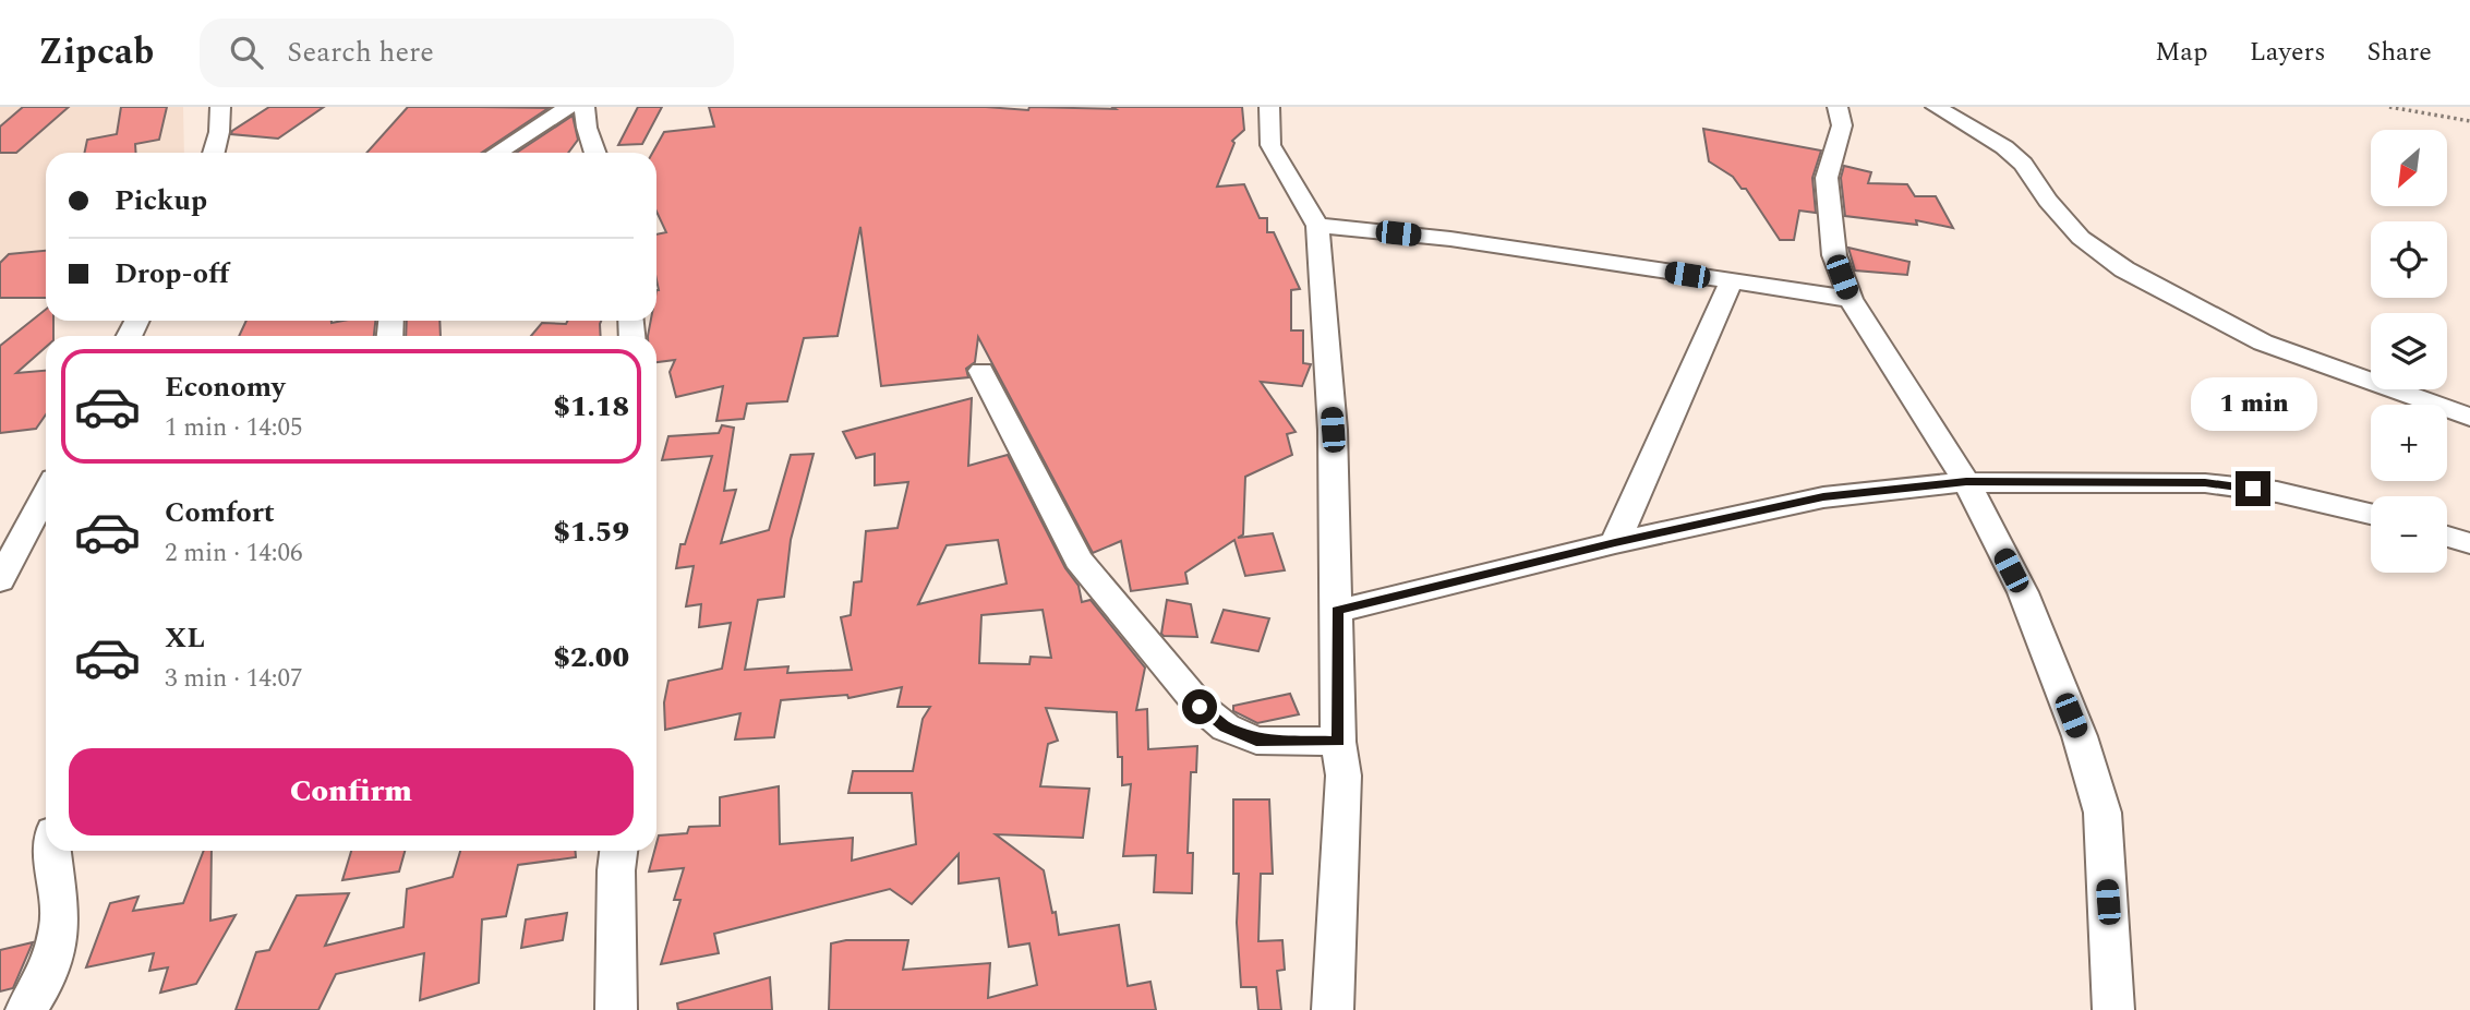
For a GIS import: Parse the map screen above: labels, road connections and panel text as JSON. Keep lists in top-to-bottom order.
{
  "north": "bottom left",
  "page": {
    "header": "Zipcab",
    "search": "Search here",
    "nav": ["Map", "Layers", "Share"],
    "map_buttons": ["+", "−"],
    "banner": ["Pickup", "Drop-off"],
    "list": [
      {
        "name": "Economy",
        "note": "1 min · 14:05",
        "value": "$1.18"
      },
      {
        "name": "Comfort",
        "note": "2 min · 14:06",
        "value": "$1.59"
      },
      {
        "name": "XL",
        "note": "3 min · 14:07",
        "value": "$2.00"
      }
    ],
    "bubble": "1 min",
    "buttons": "Confirm"
  }
}
